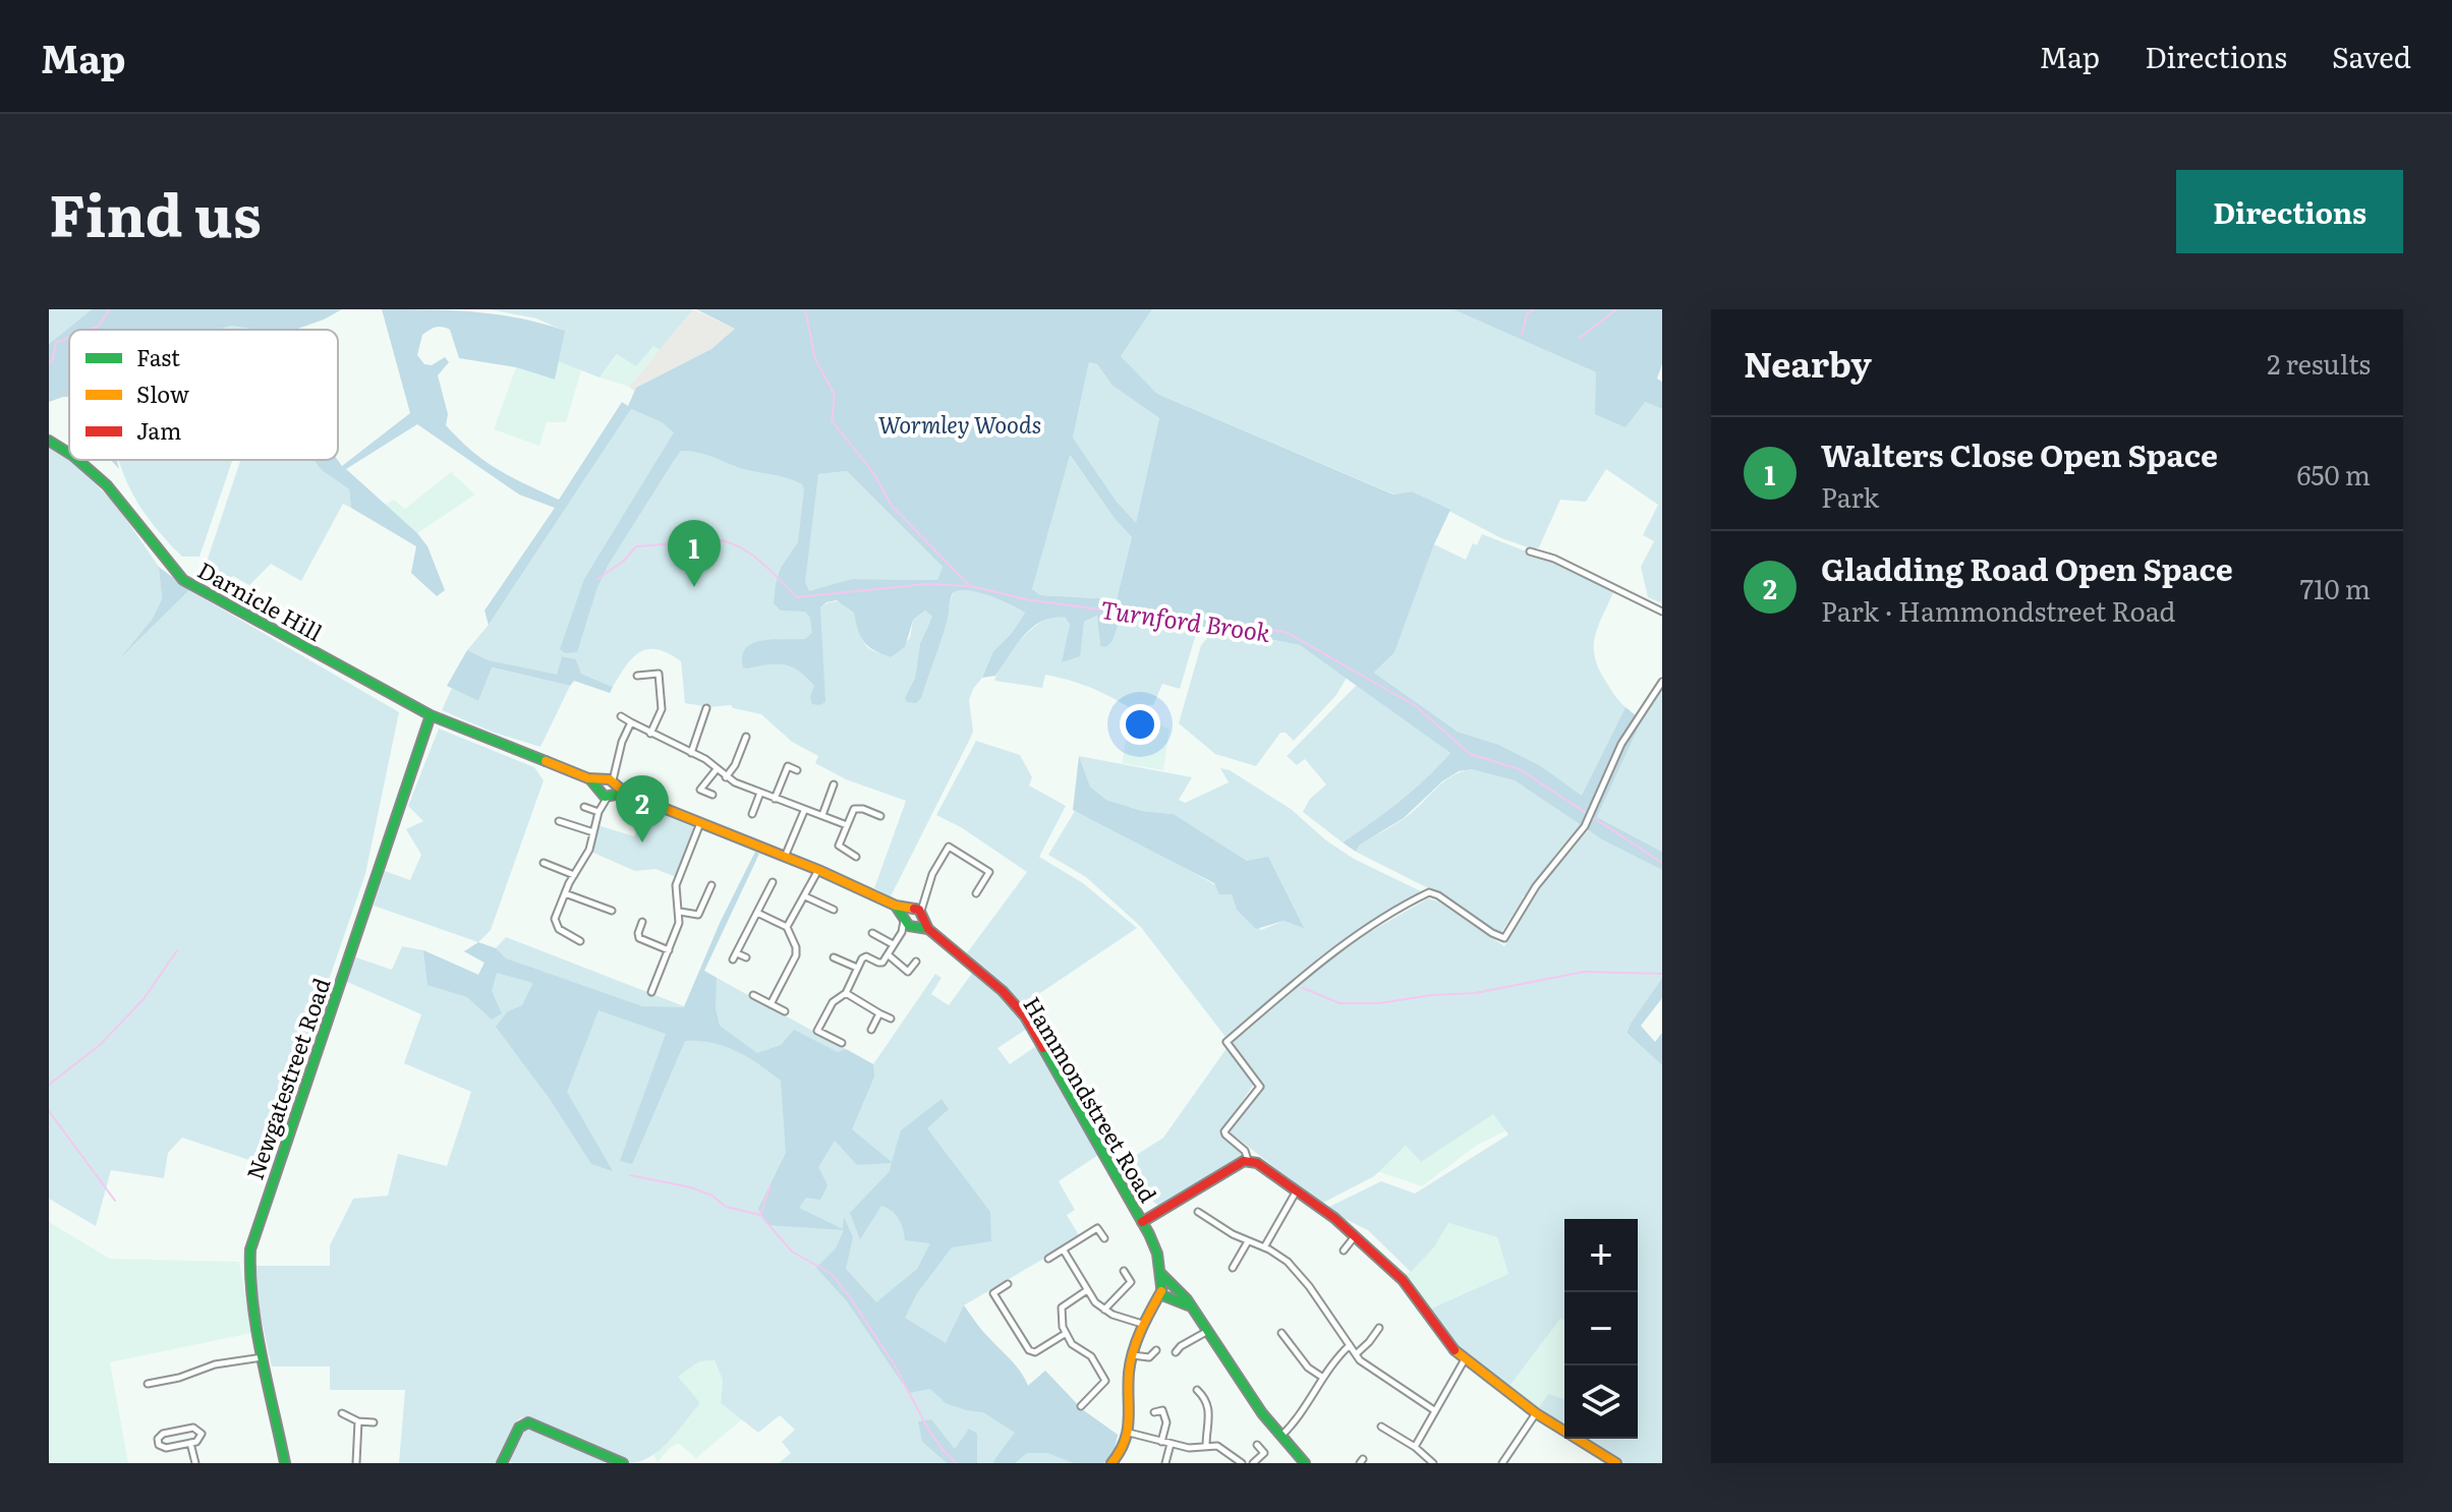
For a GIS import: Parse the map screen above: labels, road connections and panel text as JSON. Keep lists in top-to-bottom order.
{
  "streets": {
    "street": ["Darnicle Hill", "Newgatestreet Road", "Hammondstreet Road"]
  },
  "crossings": [
    ["Darnicle Hill", "Hammondstreet Road"],
    ["Newgatestreet Road", "Hammondstreet Road"]
  ],
  "water": ["Turnford Brook"],
  "parks": ["Wormley Woods"],
  "legend": ["Fast", "Slow", "Jam"],
  "page": {
    "header": "Map",
    "nav": ["Map", "Directions", "Saved"],
    "title": "Find us",
    "buttons": "Directions",
    "heading": ["Nearby", "2 results"],
    "list": [
      {
        "mark": "1",
        "name": "Walters Close Open Space",
        "note": "Park",
        "value": "650 m"
      },
      {
        "mark": "2",
        "name": "Gladding Road Open Space",
        "note": "Park · Hammondstreet Road",
        "value": "710 m"
      }
    ],
    "pins": ["1", "2"],
    "map_buttons": ["+", "−"]
  }
}
